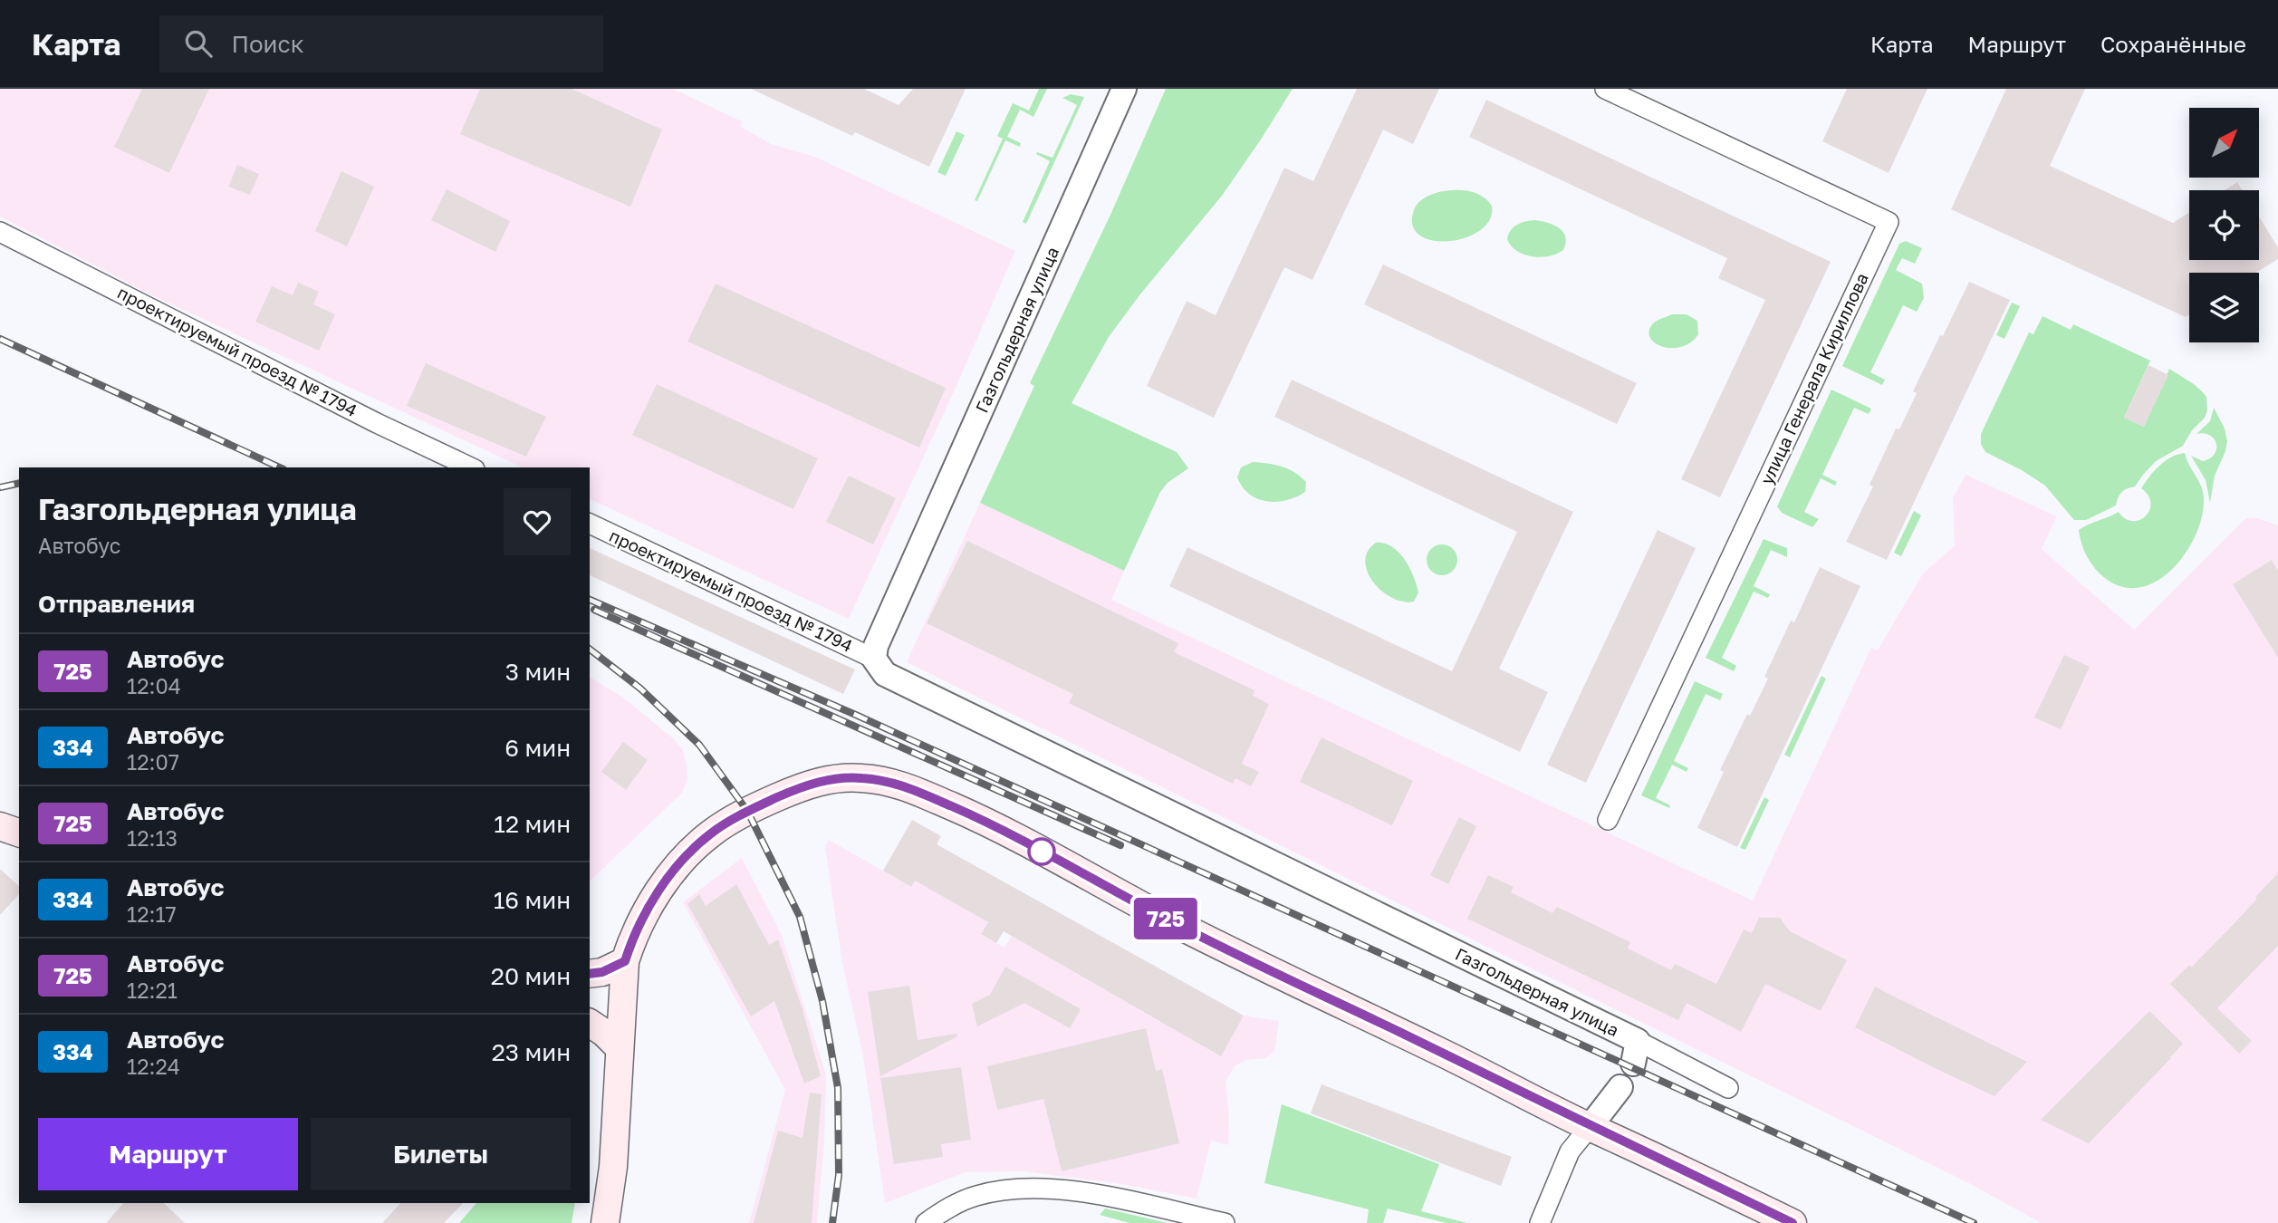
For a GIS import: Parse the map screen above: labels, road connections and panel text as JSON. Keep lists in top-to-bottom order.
{
  "streets": {
    "street": ["Газгольдерная улица", "проектируемый проезд № 1794", "улица Генерала Кириллова"]
  },
  "crossings": [
    ["Газгольдерная улица", "проектируемый проезд № 1794"]
  ],
  "lines": ["bus line 725"],
  "north": "top right",
  "page": {
    "header": "Карта",
    "search": "Поиск",
    "nav": ["Карта", "Маршрут", "Сохранённые"],
    "on_map": "725",
    "heading": [
      ["Газгольдерная улица", "Автобус"],
      "Отправления"
    ],
    "list": [
      {
        "mark": "725",
        "name": "Автобус",
        "note": "12:04",
        "value": "3 мин"
      },
      {
        "mark": "334",
        "name": "Автобус",
        "note": "12:07",
        "value": "6 мин"
      },
      {
        "mark": "725",
        "name": "Автобус",
        "note": "12:13",
        "value": "12 мин"
      },
      {
        "mark": "334",
        "name": "Автобус",
        "note": "12:17",
        "value": "16 мин"
      },
      {
        "mark": "725",
        "name": "Автобус",
        "note": "12:21",
        "value": "20 мин"
      },
      {
        "mark": "334",
        "name": "Автобус",
        "note": "12:24",
        "value": "23 мин"
      }
    ],
    "buttons": ["Маршрут", "Билеты"]
  }
}
